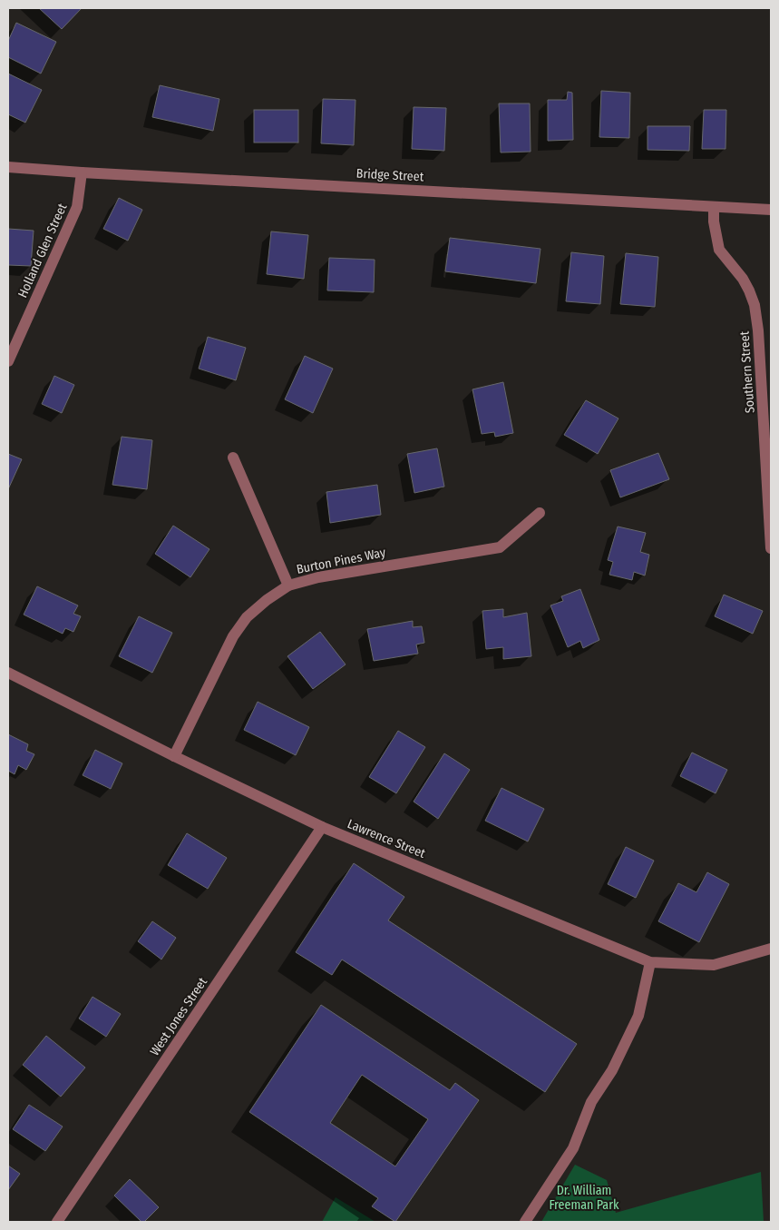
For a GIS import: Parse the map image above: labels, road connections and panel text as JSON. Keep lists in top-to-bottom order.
{
  "streets": {
    "street": [
      "Bridge Street",
      "Holland Glen Street",
      "Southern Street",
      "Burton Pines Way",
      "Lawrence Street",
      "West Jones Street"
    ]
  },
  "crossings": [
    ["Bridge Street", "Holland Glen Street"],
    ["Bridge Street", "Southern Street"],
    ["Burton Pines Way", "Lawrence Street"],
    ["Lawrence Street", "West Jones Street"]
  ],
  "parks": ["Dr. William Freeman Park"]
}
